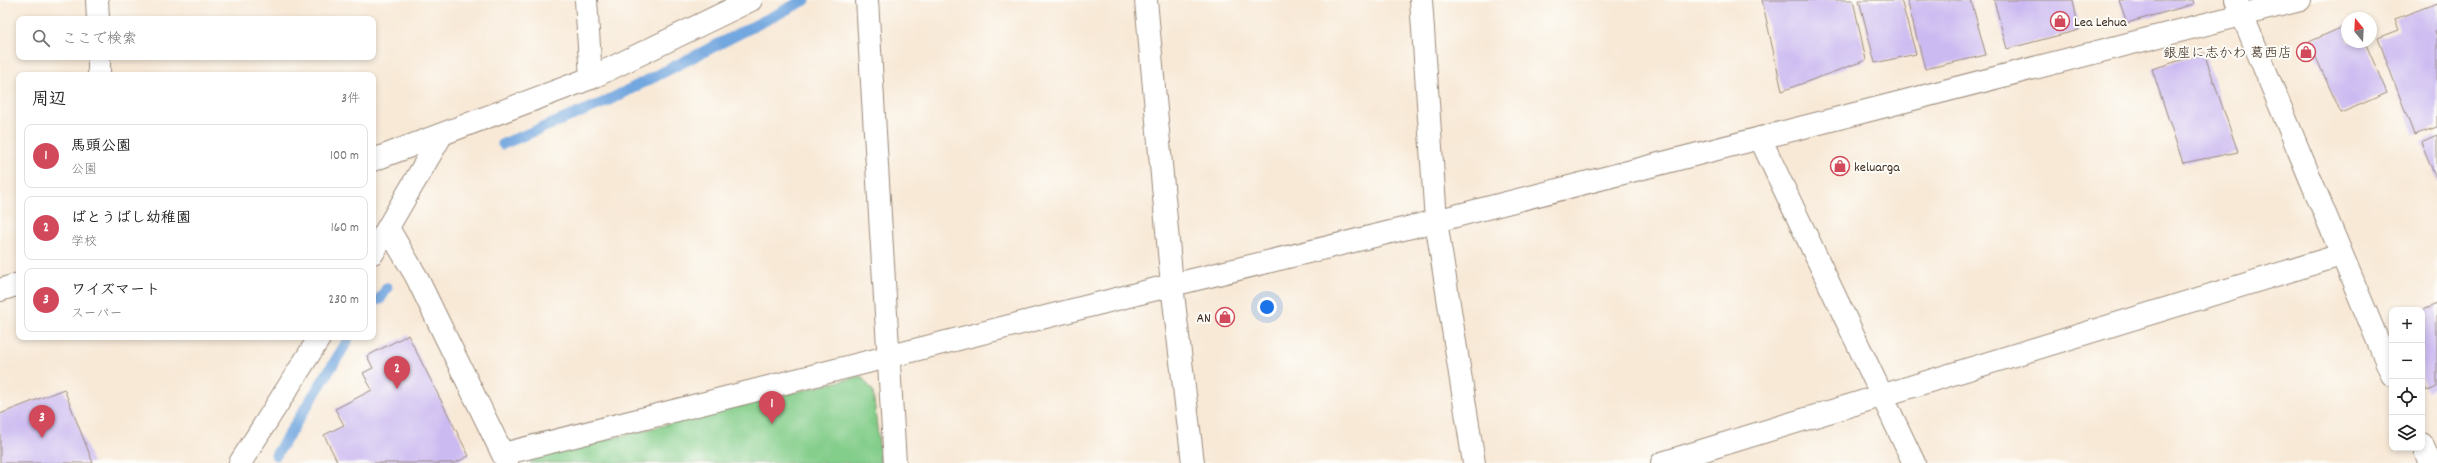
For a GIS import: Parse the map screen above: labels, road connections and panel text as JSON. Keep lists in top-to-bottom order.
{
  "places": {
    "shop": [
      "Lea Lehua",
      "銀座に志かわ 葛西店",
      "keluarga",
      "AN"
    ]
  },
  "north": "top",
  "page": {
    "search": "ここで検索",
    "heading": ["周辺", "3件"],
    "list": [
      {
        "mark": "1",
        "name": "馬頭公園",
        "note": "公園",
        "value": "100 m"
      },
      {
        "mark": "2",
        "name": "ばとうばし幼稚園",
        "note": "学校",
        "value": "160 m"
      },
      {
        "mark": "3",
        "name": "ワイズマート",
        "note": "スーパー",
        "value": "230 m"
      }
    ],
    "map_buttons": ["+", "−"],
    "pins": ["2", "1", "3"]
  }
}
